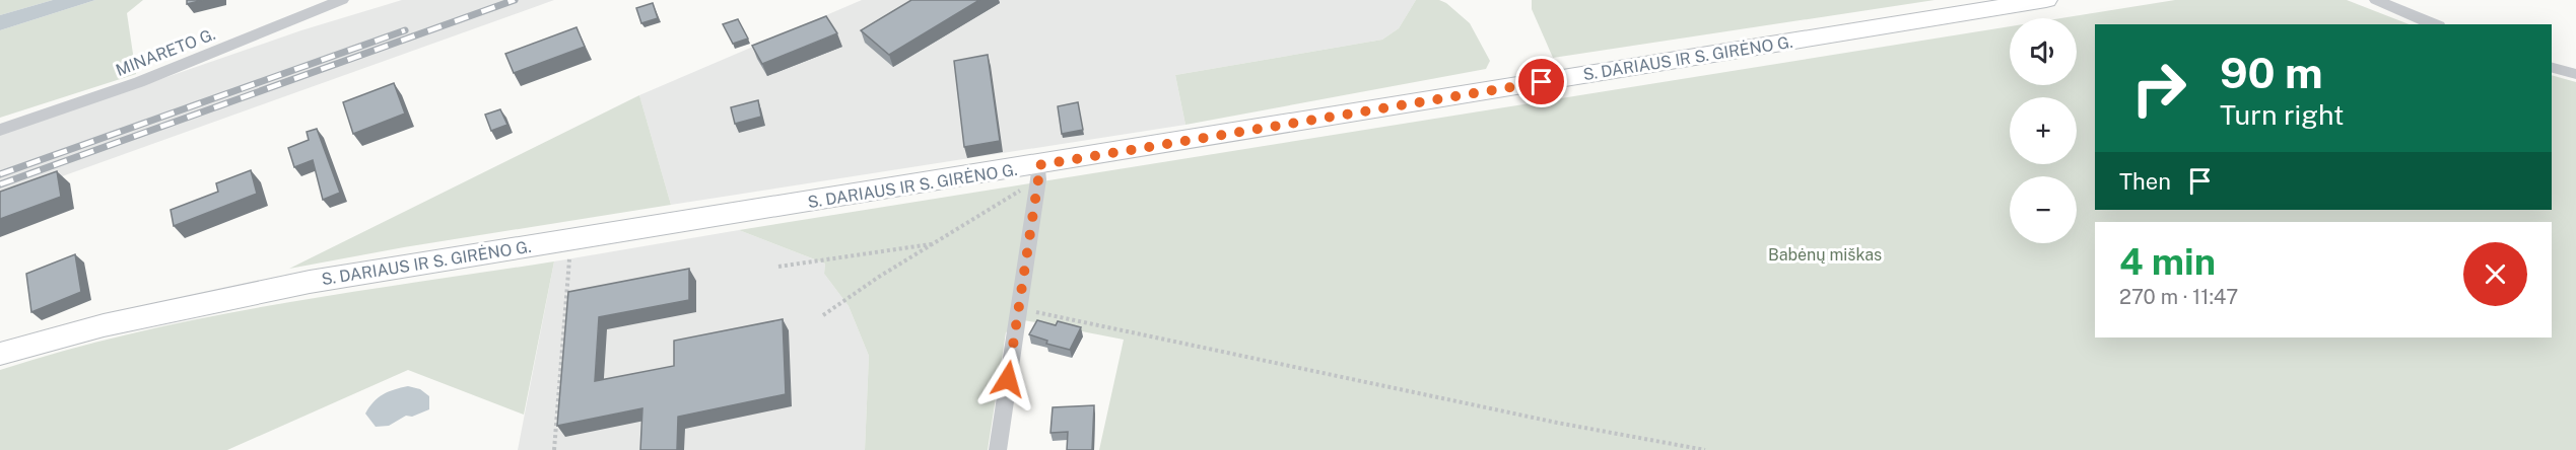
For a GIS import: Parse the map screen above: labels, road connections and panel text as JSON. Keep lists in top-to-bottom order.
{
  "streets": {
    "main road": ["S. DARIAUS IR S. GIRĖNO G."],
    "street": ["MINARETO G."]
  },
  "parks": ["Babėnų miškas"],
  "page": {
    "map_buttons": ["+", "−"],
    "turn": ["90 m", "Turn right"],
    "then": "Then",
    "heading": ["4 min", "270 m · 11:47"]
  }
}
